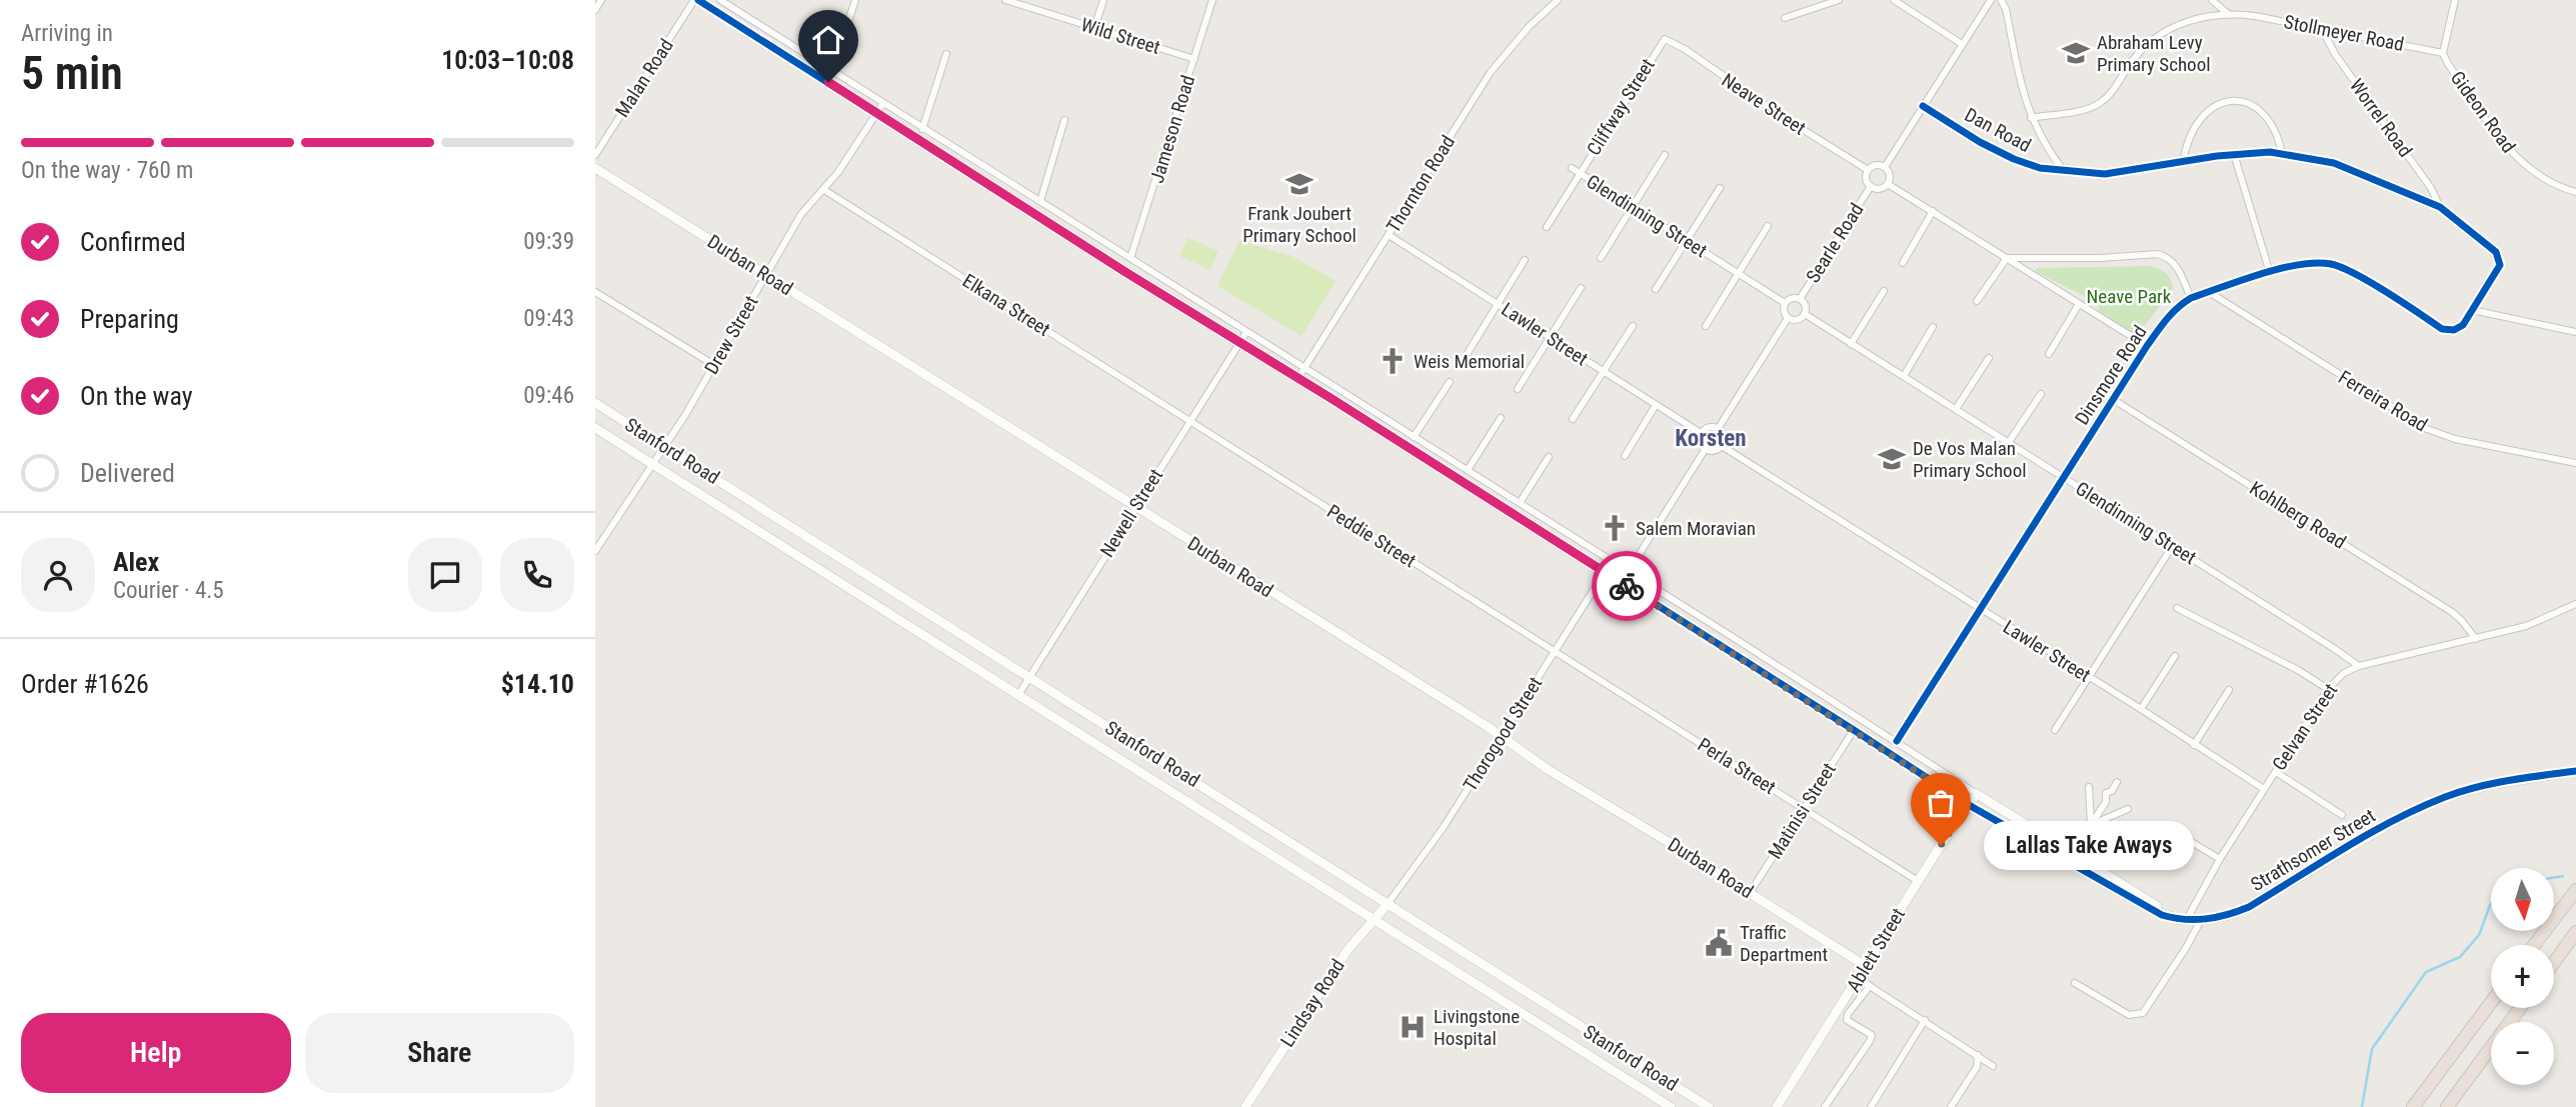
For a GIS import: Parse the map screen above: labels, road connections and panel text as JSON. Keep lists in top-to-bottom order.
{
  "streets": {
    "street": [
      "Stollmeyer Road",
      "Wild Street",
      "Malan Road",
      "Neave Street",
      "Cliffway Street",
      "Gideon Road",
      "Worrel Road",
      "Jameson Road",
      "Dan Road",
      "Thornton Road",
      "Glendinning Street",
      "Searle Road",
      "Durban Road",
      "Elkana Street",
      "Lawler Street",
      "Drew Street",
      "Dinsmore Road",
      "Ferreira Road",
      "Stanford Road",
      "Newell Street",
      "Kohlberg Road",
      "Peddie Street",
      "Gelvan Street",
      "Thorogood Street",
      "Perla Street",
      "Matinisi Street",
      "Strathsomer Street",
      "Ablett Street",
      "Lindsay Road"
    ]
  },
  "crossings": [
    ["Stollmeyer Road", "Gideon Road"],
    ["Stollmeyer Road", "Worrel Road"],
    ["Wild Street", "Jameson Road"],
    ["Neave Street", "Cliffway Street"],
    ["Neave Street", "Searle Road"],
    ["Cliffway Street", "Glendinning Street"],
    ["Worrel Road", "Dan Road"],
    ["Worrel Road", "Dinsmore Road"],
    ["Dan Road", "Dinsmore Road"],
    ["Thornton Road", "Lawler Street"],
    ["Glendinning Street", "Searle Road"],
    ["Glendinning Street", "Dinsmore Road"],
    ["Glendinning Street", "Gelvan Street"],
    ["Durban Road", "Drew Street"],
    ["Durban Road", "Newell Street"],
    ["Durban Road", "Thorogood Street"],
    ["Durban Road", "Matinisi Street"],
    ["Durban Road", "Ablett Street"],
    ["Elkana Street", "Drew Street"],
    ["Elkana Street", "Newell Street"],
    ["Elkana Street", "Peddie Street"],
    ["Lawler Street", "Dinsmore Road"],
    ["Lawler Street", "Gelvan Street"],
    ["Drew Street", "Stanford Road"],
    ["Dinsmore Road", "Ferreira Road"],
    ["Dinsmore Road", "Kohlberg Road"],
    ["Stanford Road", "Newell Street"],
    ["Stanford Road", "Thorogood Street"],
    ["Stanford Road", "Lindsay Road"],
    ["Newell Street", "Peddie Street"],
    ["Kohlberg Road", "Gelvan Street"],
    ["Peddie Street", "Thorogood Street"],
    ["Peddie Street", "Perla Street"],
    ["Gelvan Street", "Strathsomer Street"],
    ["Thorogood Street", "Perla Street"],
    ["Thorogood Street", "Lindsay Road"],
    ["Perla Street", "Matinisi Street"],
    ["Perla Street", "Ablett Street"]
  ],
  "districts": ["Korsten"],
  "parks": ["Neave Park"],
  "places": {
    "school or university": ["Abraham Levy Primary School", "Frank Joubert Primary School", "De Vos Malan Primary School"],
    "church": ["Weis Memorial", "Salem Moravian"],
    "other": ["Lallas Take Aways"],
    "public building": ["Traffic Department"],
    "hospital": ["Livingstone Hospital"]
  },
  "north": "bottom",
  "page": {
    "heading": ["5 min", "Arriving in", "10:03–10:08"],
    "panel": [
      "Alex",
      "Courier · 4.5",
      "Order #1626",
      "$14.10"
    ],
    "bar": "On the way · 760 m",
    "list": [
      ["Confirmed", "09:39"],
      ["Preparing", "09:43"],
      ["On the way", "09:46"],
      "Delivered"
    ],
    "bubble": "Lallas Take Aways",
    "map_buttons": ["+", "−"],
    "buttons": ["Help", "Share"]
  }
}
